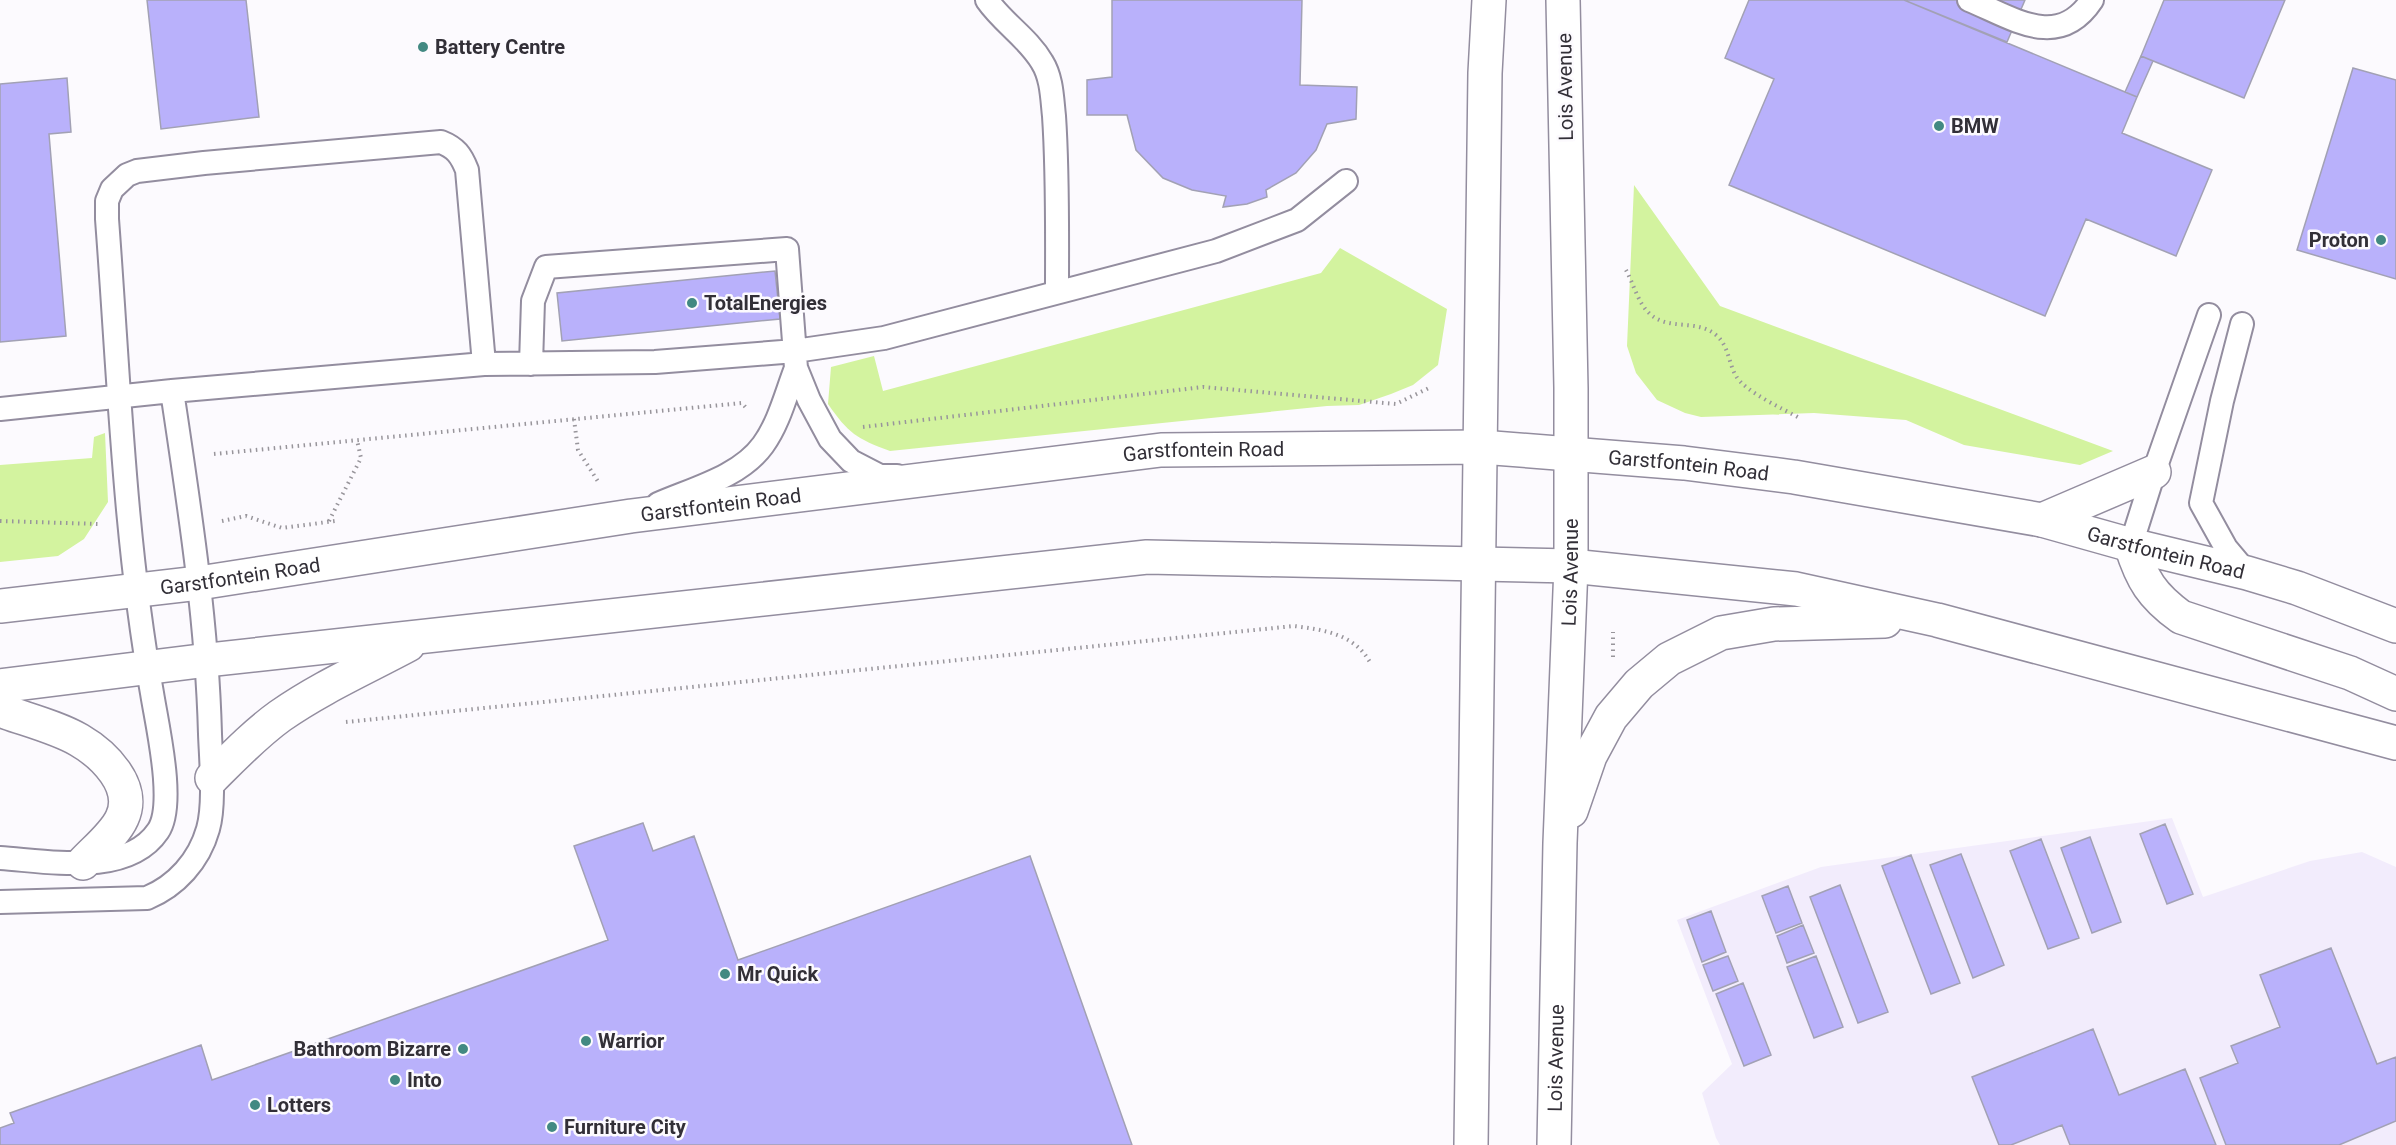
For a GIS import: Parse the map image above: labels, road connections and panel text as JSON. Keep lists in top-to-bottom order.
{
  "streets": {
    "main road": ["Lois Avenue", "Garstfontein Road"]
  },
  "crossings": [
    ["Lois Avenue", "Garstfontein Road"]
  ],
  "places": [
    "Battery Centre",
    "BMW",
    "Proton",
    "TotalEnergies",
    "Mr Quick",
    "Warrior",
    "Bathroom Bizarre",
    "Into",
    "Lotters",
    "Furniture City"
  ]
}
